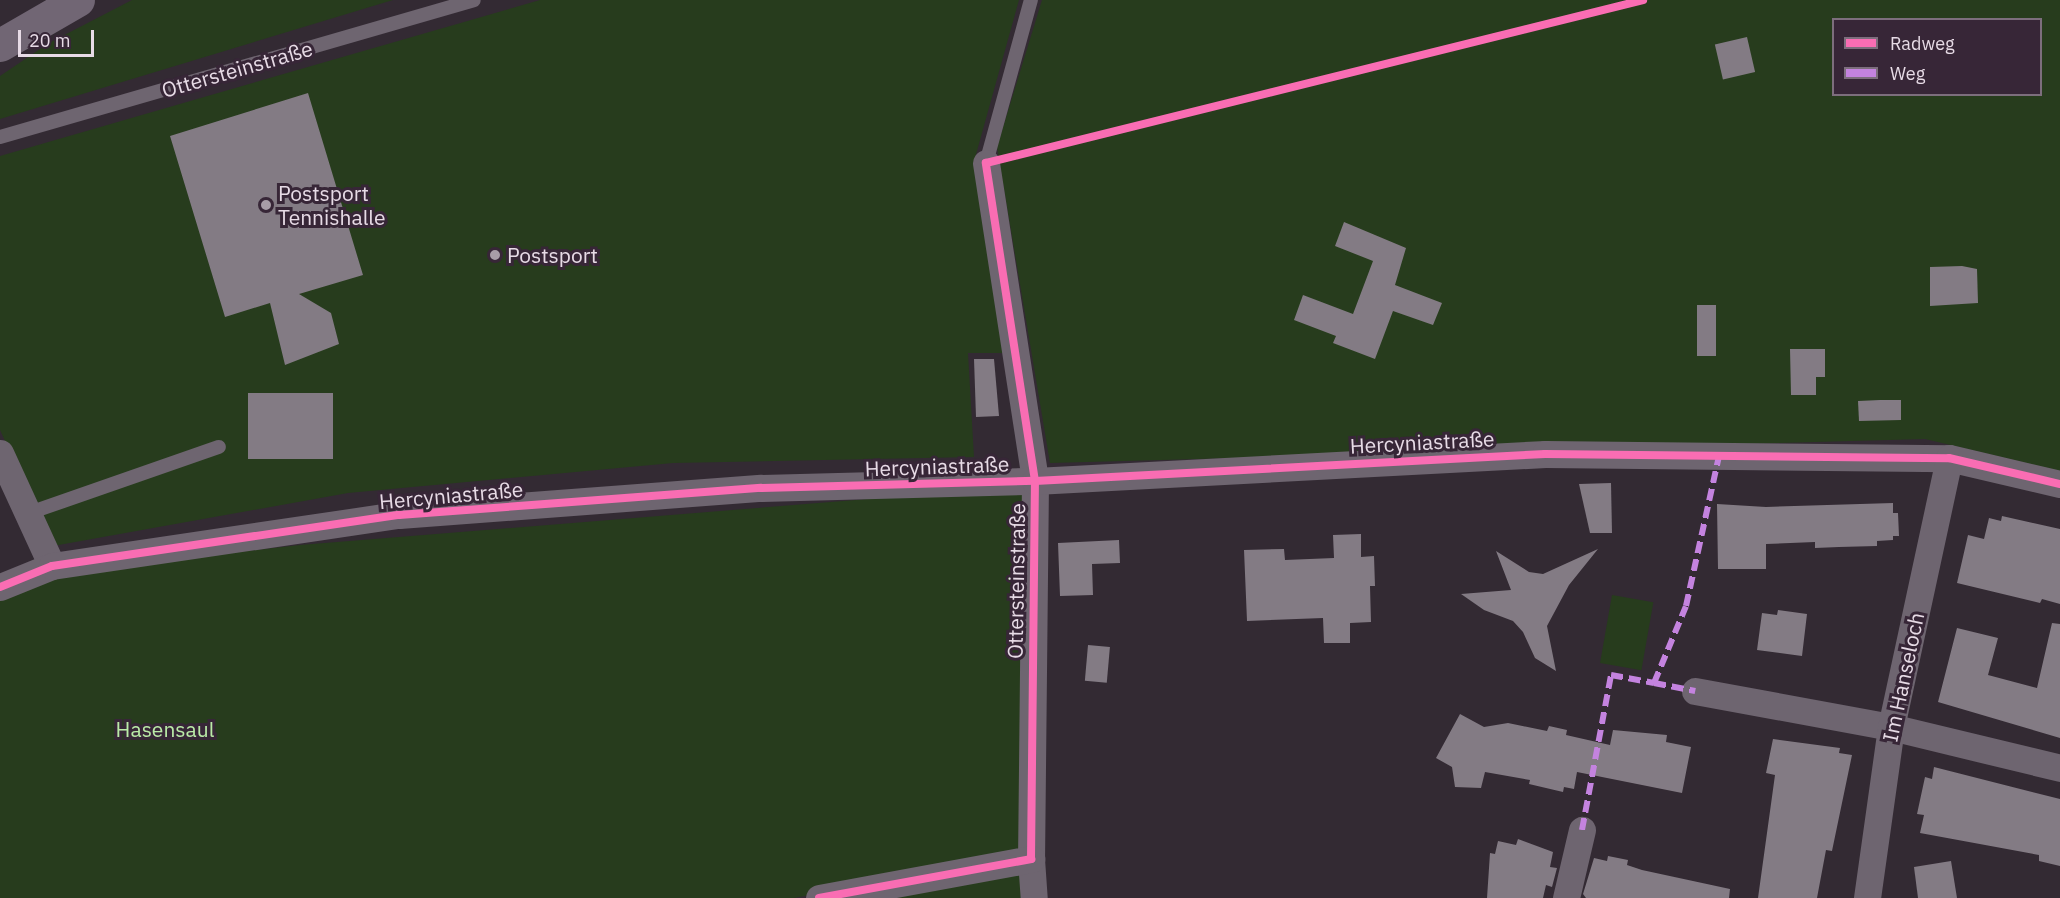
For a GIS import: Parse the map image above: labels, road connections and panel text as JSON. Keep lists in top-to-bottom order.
{
  "streets": {
    "street": ["Ottersteinstraße", "Hercyniastraße", "Im Hanseloch"]
  },
  "crossings": [
    ["Ottersteinstraße", "Hercyniastraße"],
    ["Hercyniastraße", "Im Hanseloch"]
  ],
  "parks": ["Hasensaul"],
  "places": ["Postsport Tennishalle", "Postsport"],
  "legend": ["Radweg", "Weg"],
  "scale_bar": "20 m"
}
